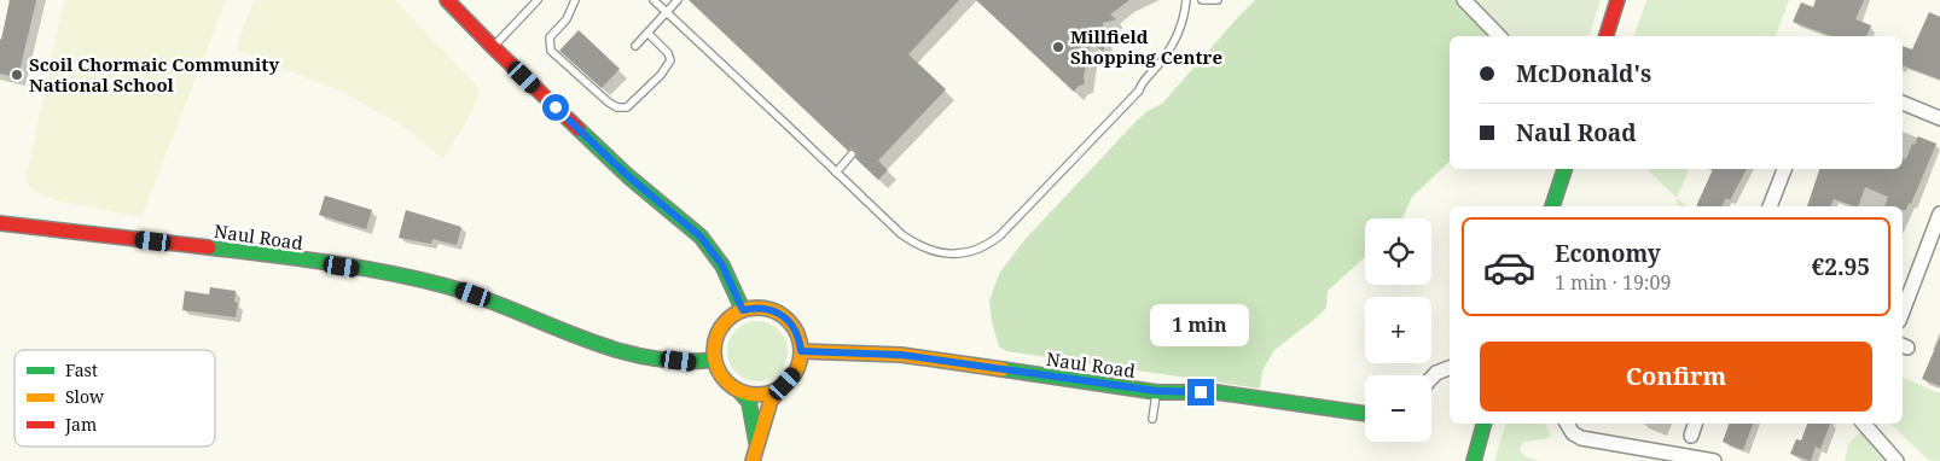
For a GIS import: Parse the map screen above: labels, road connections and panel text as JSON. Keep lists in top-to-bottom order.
{
  "streets": {
    "street": ["Naul Road"]
  },
  "places": ["Millfield Shopping Centre", "Scoil Chormaic Community National School"],
  "legend": ["Fast", "Slow", "Jam"],
  "page": {
    "banner": ["McDonald's", "Naul Road"],
    "list": [
      {
        "name": "Economy",
        "note": "1 min · 19:09",
        "value": "€2.95"
      }
    ],
    "map_buttons": ["+", "−"],
    "bubble": "1 min",
    "buttons": "Confirm"
  }
}
